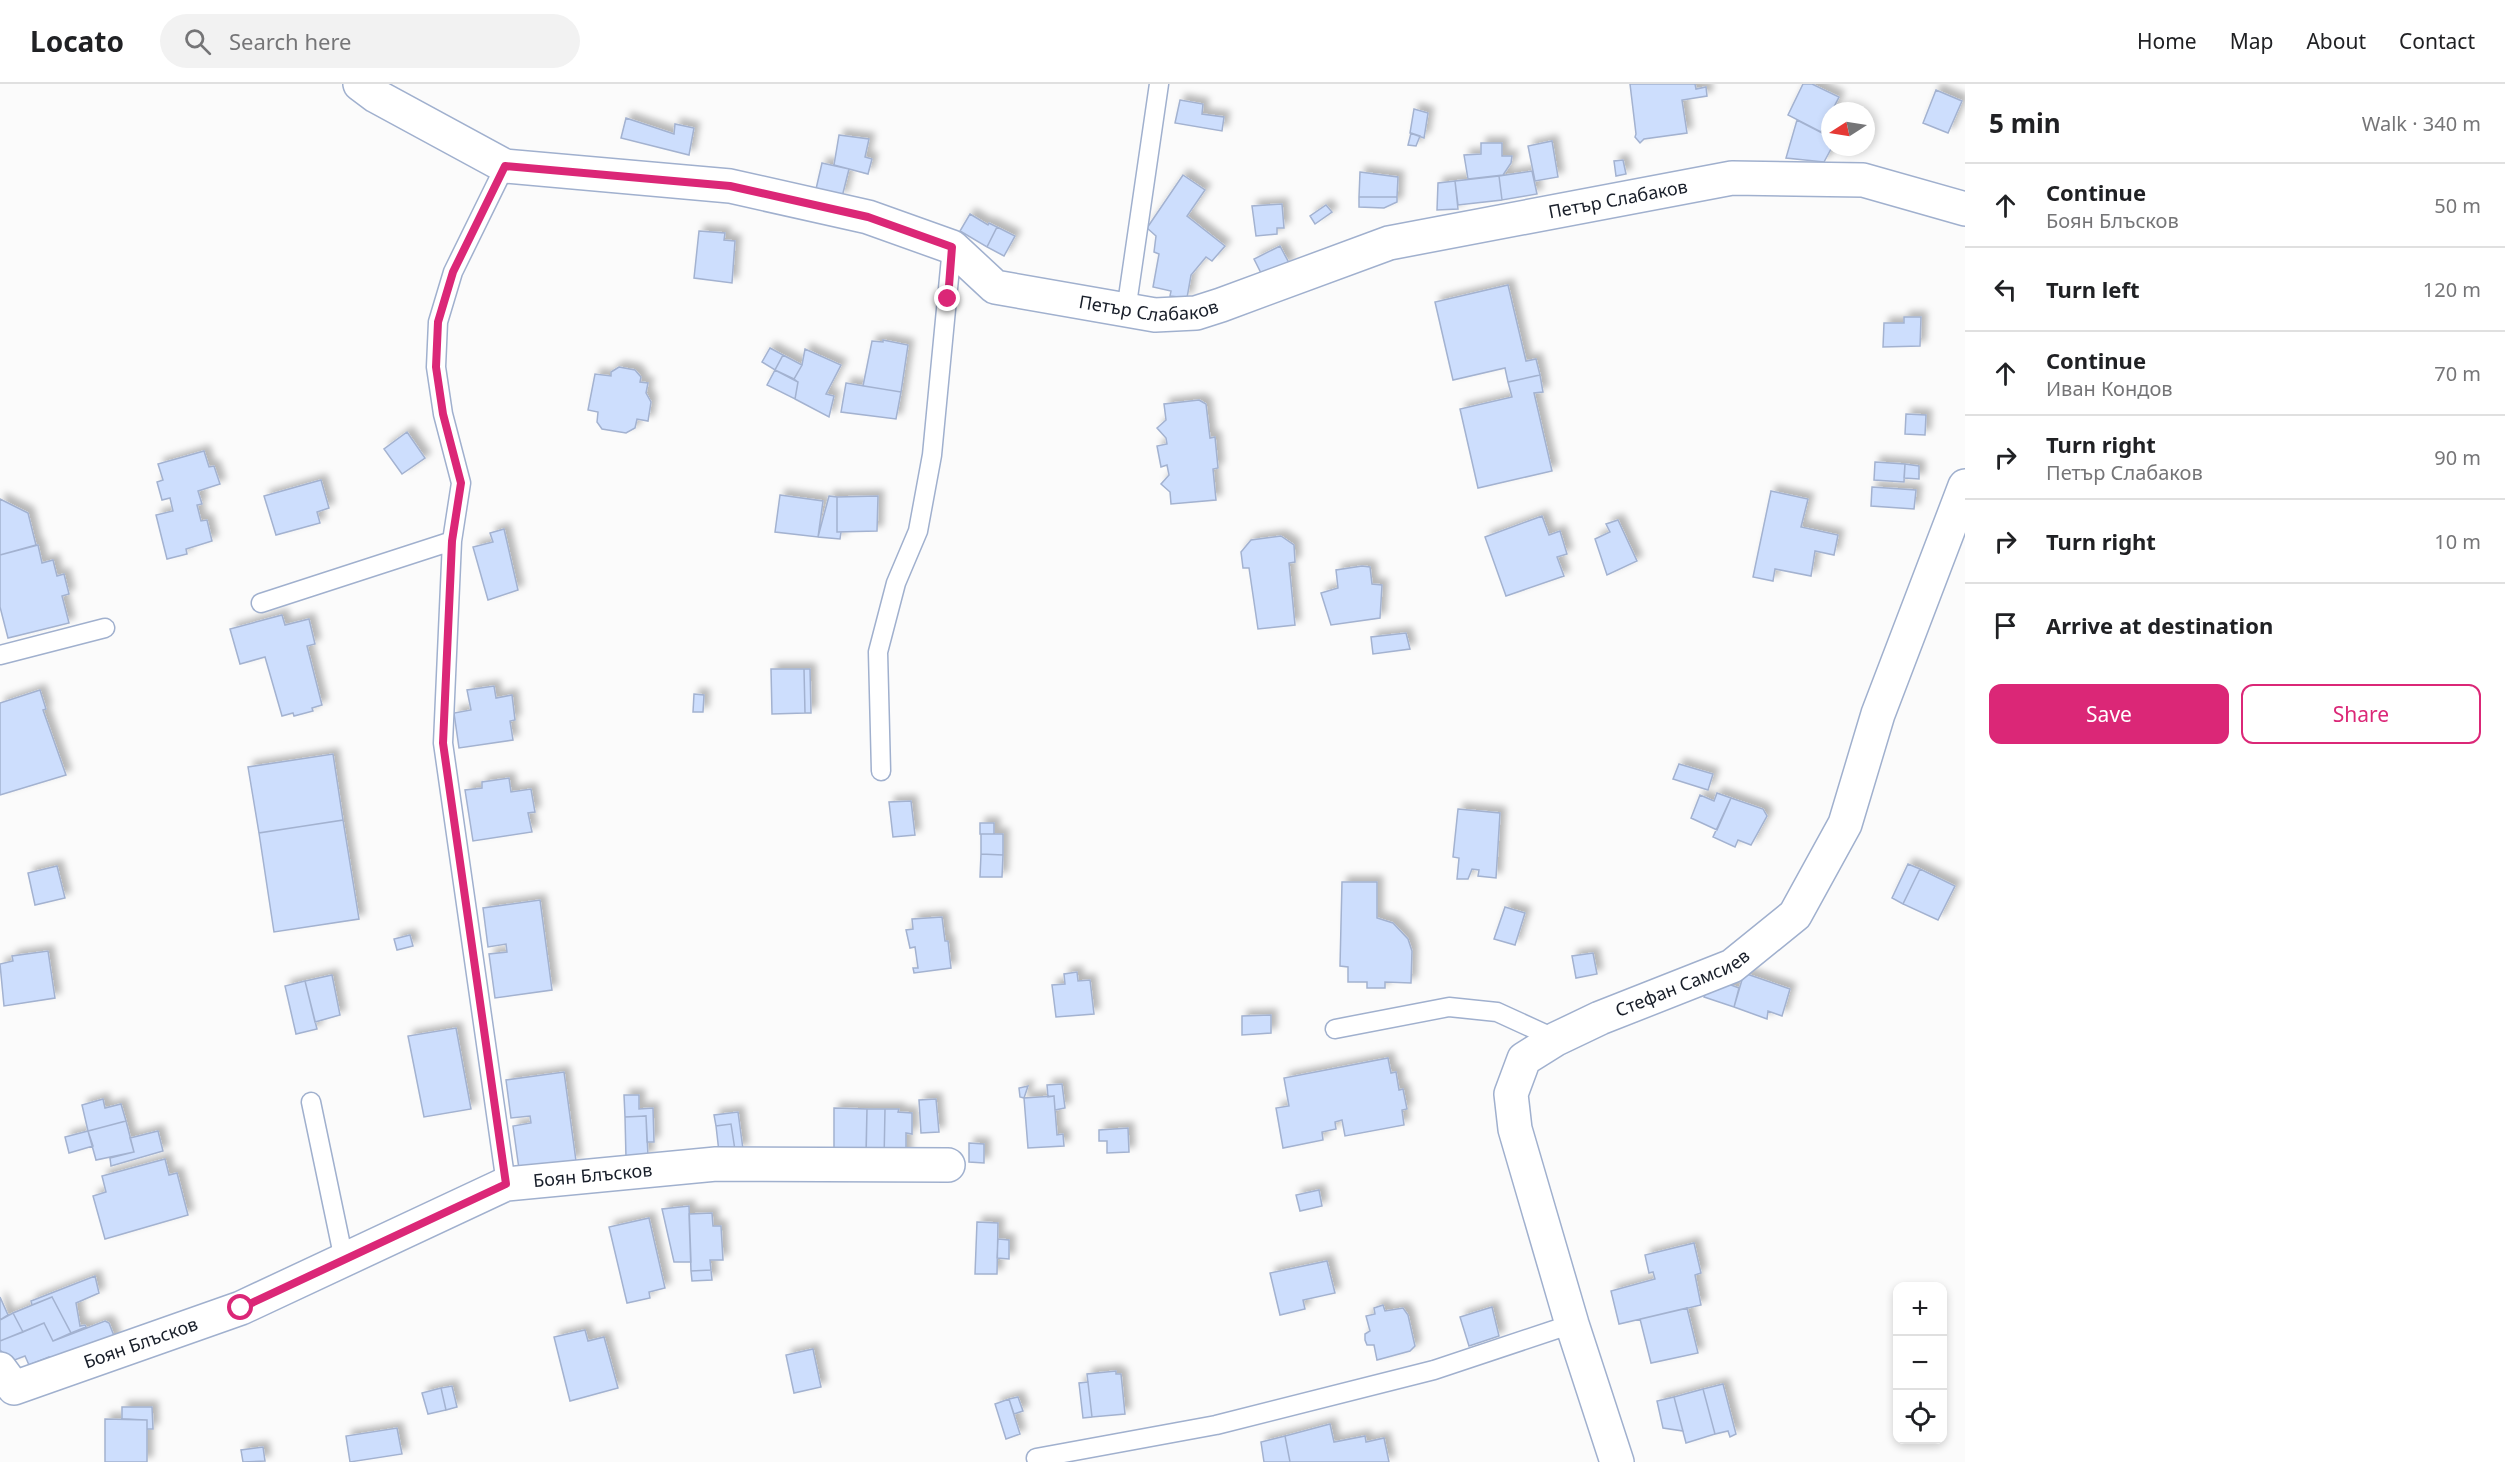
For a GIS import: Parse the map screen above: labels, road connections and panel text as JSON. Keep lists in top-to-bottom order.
{
  "streets": {
    "street": ["Петър Слабаков", "Стефан Самсиев", "Боян Блъсков"]
  },
  "north": "left",
  "page": {
    "header": "Locato",
    "search": "Search here",
    "nav": [
      "Home",
      "Map",
      "About",
      "Contact"
    ],
    "heading": ["5 min", "Walk · 340 m"],
    "list": [
      ["Continue", "Боян Блъсков", "50 m"],
      ["Turn left", "120 m"],
      ["Continue", "Иван Кондов", "70 m"],
      ["Turn right", "Петър Слабаков", "90 m"],
      ["Turn right", "10 m"],
      "Arrive at destination"
    ],
    "buttons": ["Save", "Share"],
    "map_buttons": ["+", "−"]
  }
}
